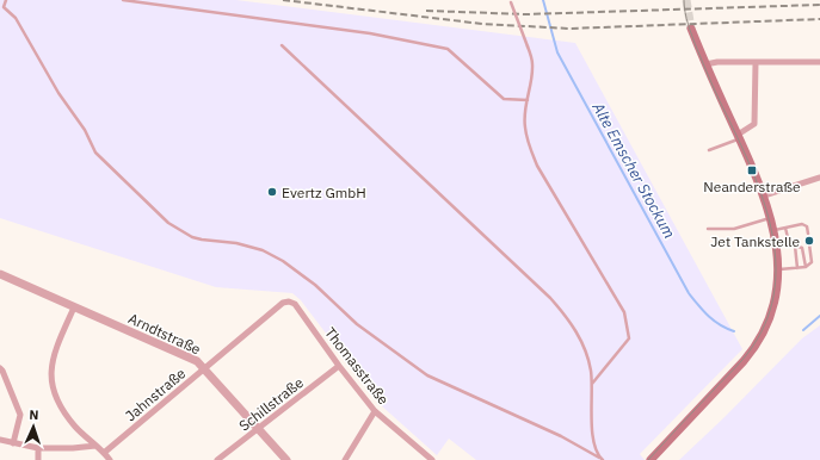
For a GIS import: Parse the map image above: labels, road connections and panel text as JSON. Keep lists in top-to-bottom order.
{
  "streets": {
    "street": [
      "Arndtstraße",
      "Thomasstraße",
      "Jahnstraße",
      "Schillstraße"
    ]
  },
  "crossings": [
    ["Arndtstraße", "Jahnstraße"],
    ["Arndtstraße", "Schillstraße"],
    ["Thomasstraße", "Jahnstraße"],
    ["Thomasstraße", "Schillstraße"]
  ],
  "water": ["Alte Emscher Stockum"],
  "places": {
    "transit": ["Neanderstraße"],
    "other": ["Evertz GmbH", "Jet Tankstelle"]
  },
  "north": "top"
}
